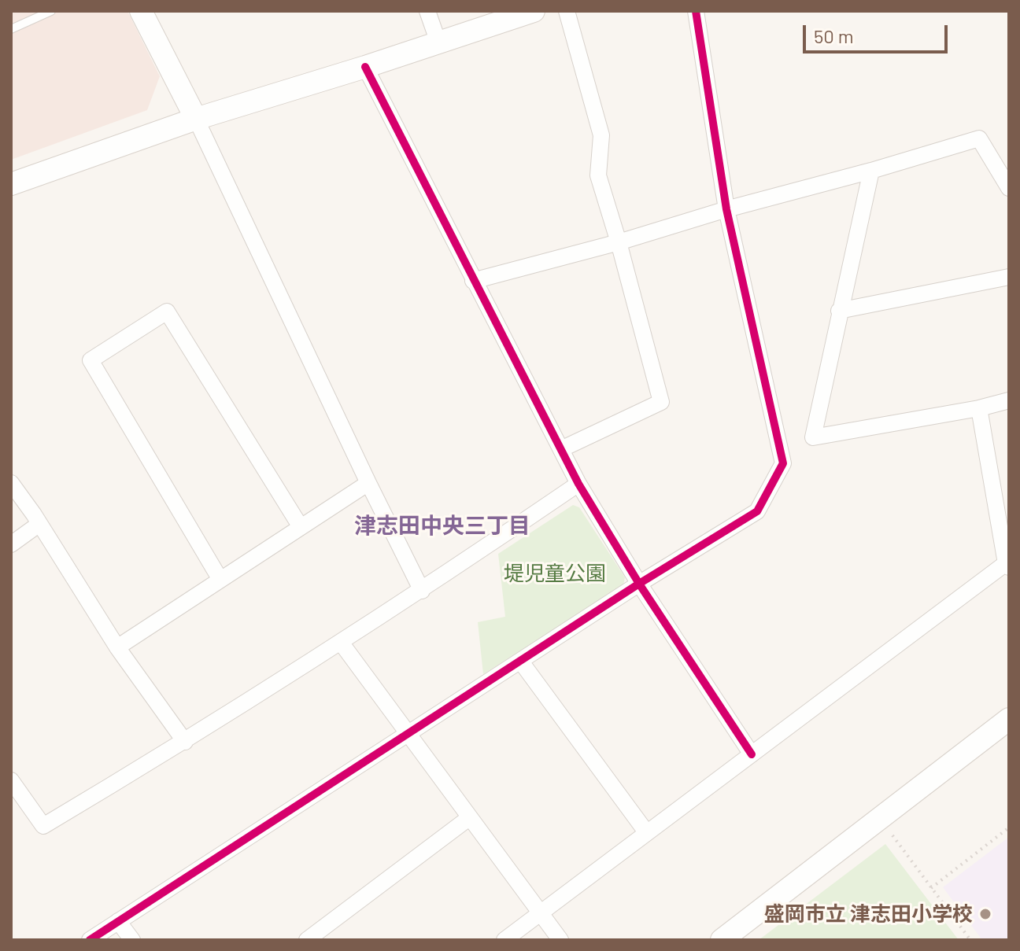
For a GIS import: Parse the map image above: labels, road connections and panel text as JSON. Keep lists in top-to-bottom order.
{
  "districts": ["津志田中央三丁目"],
  "parks": ["堤児童公園"],
  "places": ["盛岡市立 津志田小学校"],
  "scale_bar": "50 m"
}
